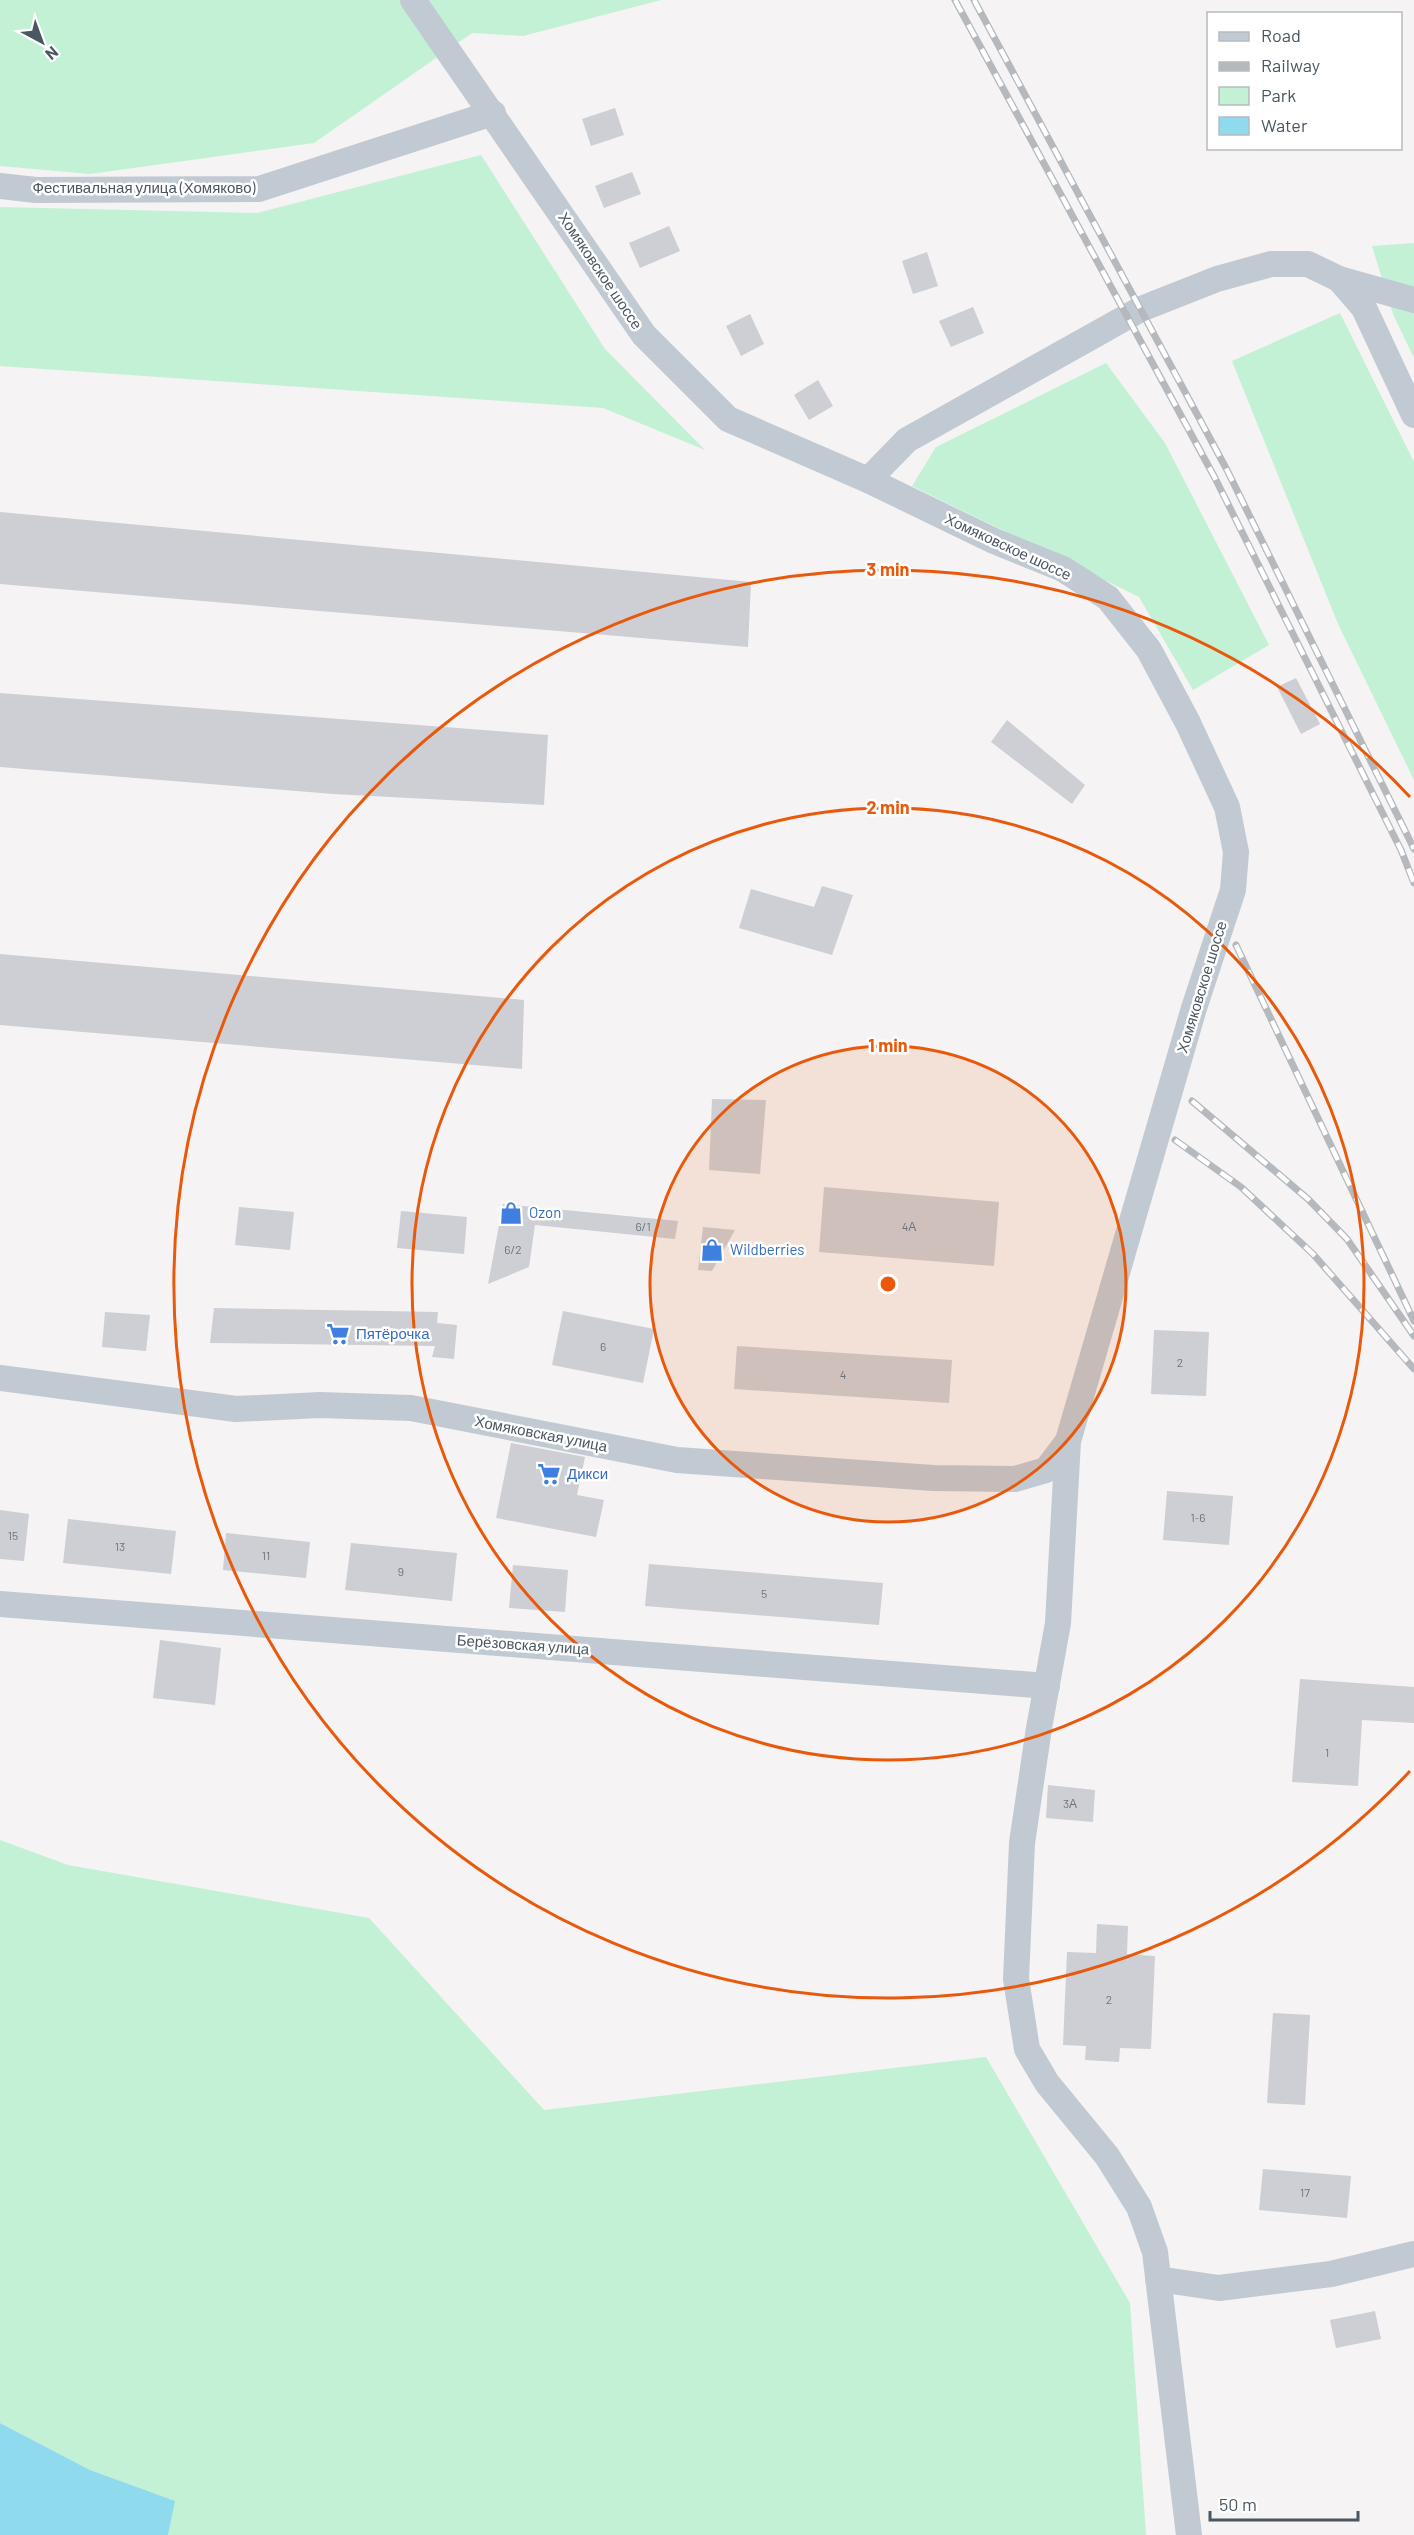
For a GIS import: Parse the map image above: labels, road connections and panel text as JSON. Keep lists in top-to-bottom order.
{
  "streets": {
    "street": [
      "Фестивальная улица (Хомяково)",
      "Хомяковское шоссе",
      "Хомяковская улица",
      "Берёзовская улица"
    ]
  },
  "crossings": [
    ["Фестивальная улица (Хомяково)", "Хомяковское шоссе"],
    ["Хомяковское шоссе", "Хомяковская улица"]
  ],
  "places": {
    "shop": ["Ozon", "Wildberries"],
    "supermarket": ["Пятёрочка", "Дикси"]
  },
  "house_numbers": [
    "6/1",
    "4А",
    "6/2",
    "6",
    "2",
    "4",
    "1-6",
    "15",
    "13",
    "11",
    "9",
    "5",
    "1",
    "3А",
    "2",
    "17"
  ],
  "legend": [
    "Road",
    "Railway",
    "Park",
    "Water"
  ],
  "scale_bar": "50 m",
  "north": "bottom right",
  "rings": ["3 min", "2 min", "1 min"]
}
